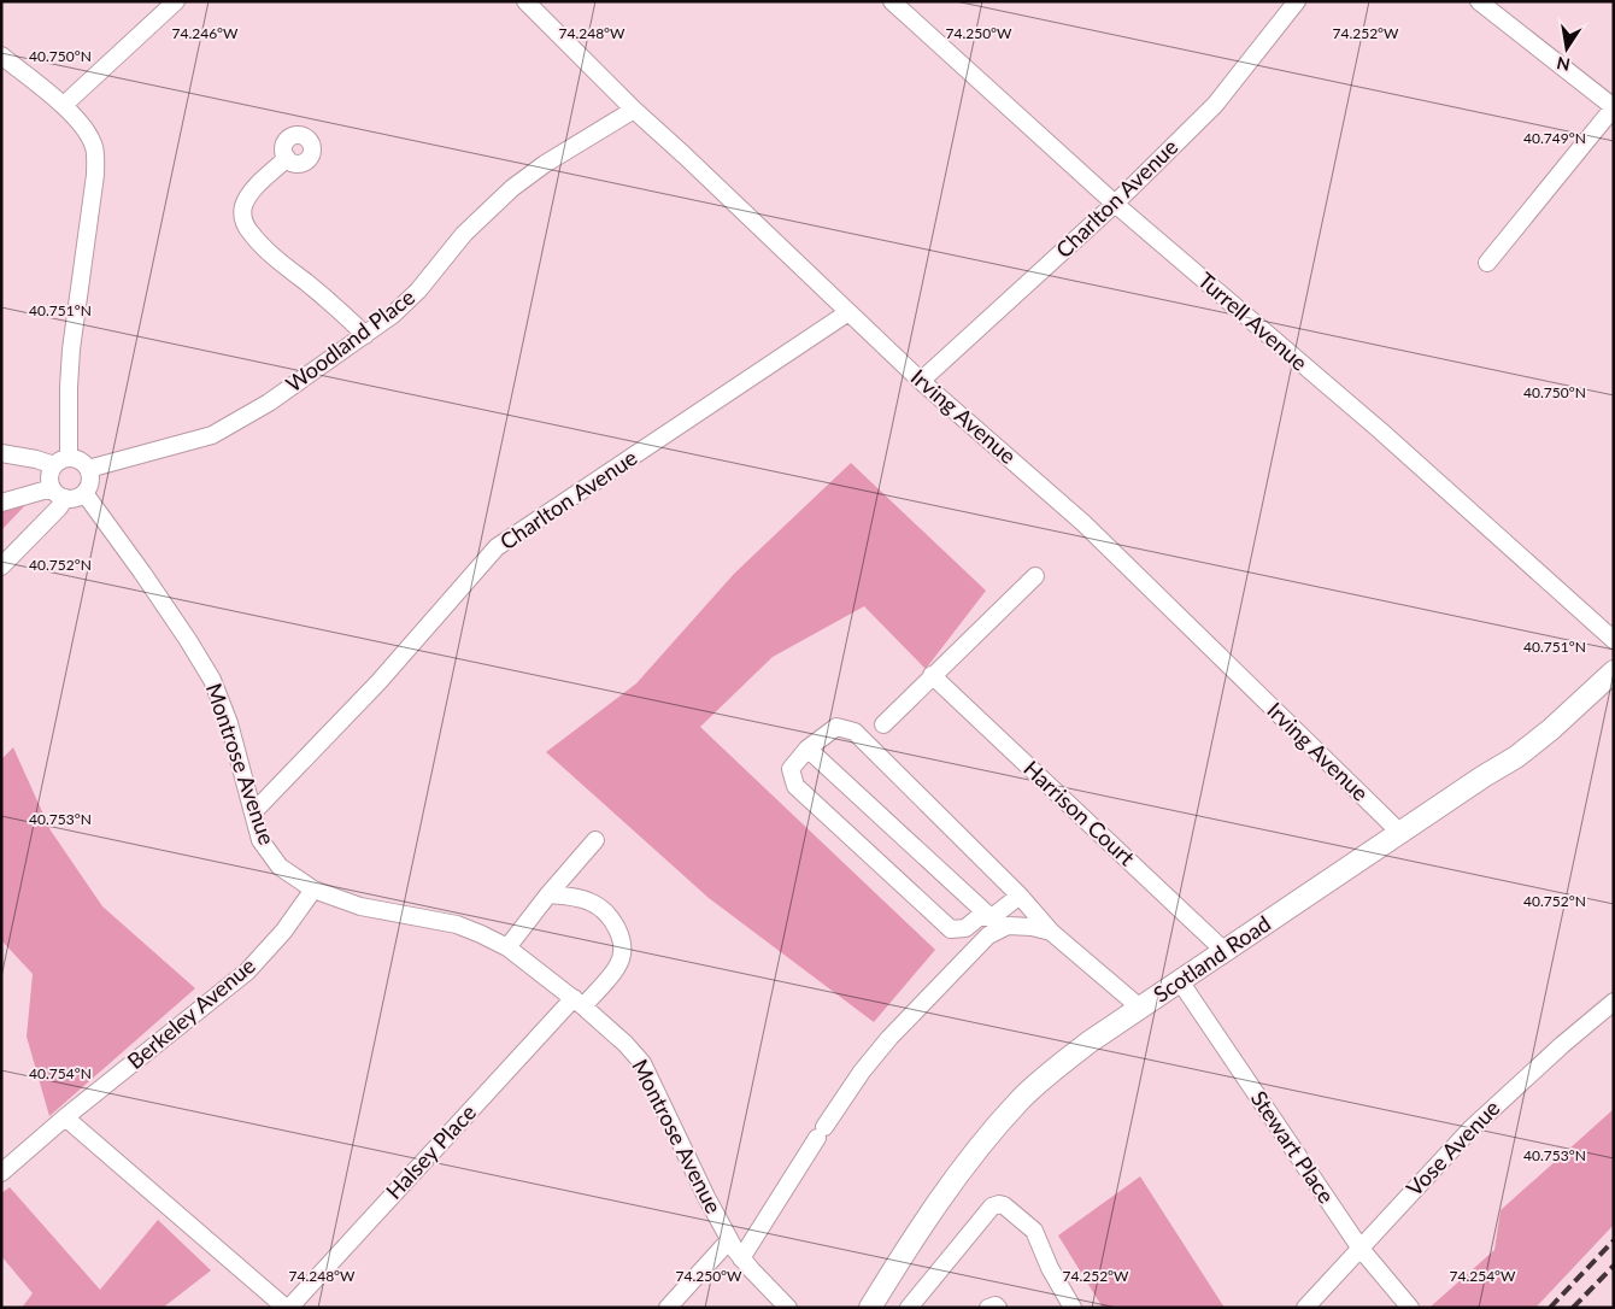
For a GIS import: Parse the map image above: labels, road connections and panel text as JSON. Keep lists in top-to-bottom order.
{
  "streets": {
    "main road": ["Scotland Road"],
    "street": [
      "Charlton Avenue",
      "Turrell Avenue",
      "Woodland Place",
      "Irving Avenue",
      "Montrose Avenue",
      "Harrison Court",
      "Berkeley Avenue",
      "Stewart Place",
      "Vose Avenue",
      "Halsey Place"
    ]
  },
  "crossings": [
    ["Charlton Avenue", "Turrell Avenue"],
    ["Charlton Avenue", "Irving Avenue"],
    ["Charlton Avenue", "Montrose Avenue"],
    ["Woodland Place", "Irving Avenue"],
    ["Woodland Place", "Montrose Avenue"],
    ["Irving Avenue", "Scotland Road"],
    ["Montrose Avenue", "Berkeley Avenue"],
    ["Montrose Avenue", "Halsey Place"],
    ["Harrison Court", "Scotland Road"],
    ["Scotland Road", "Stewart Place"],
    ["Berkeley Avenue", "Halsey Place"],
    ["Stewart Place", "Vose Avenue"]
  ],
  "north": "bottom",
  "coordinates": [
    "74.246°W",
    "74.248°W",
    "74.250°W",
    "74.252°W",
    "40.750°N",
    "40.749°N",
    "40.751°N",
    "40.752°N",
    "40.753°N",
    "40.754°N",
    "74.254°W"
  ]
}
